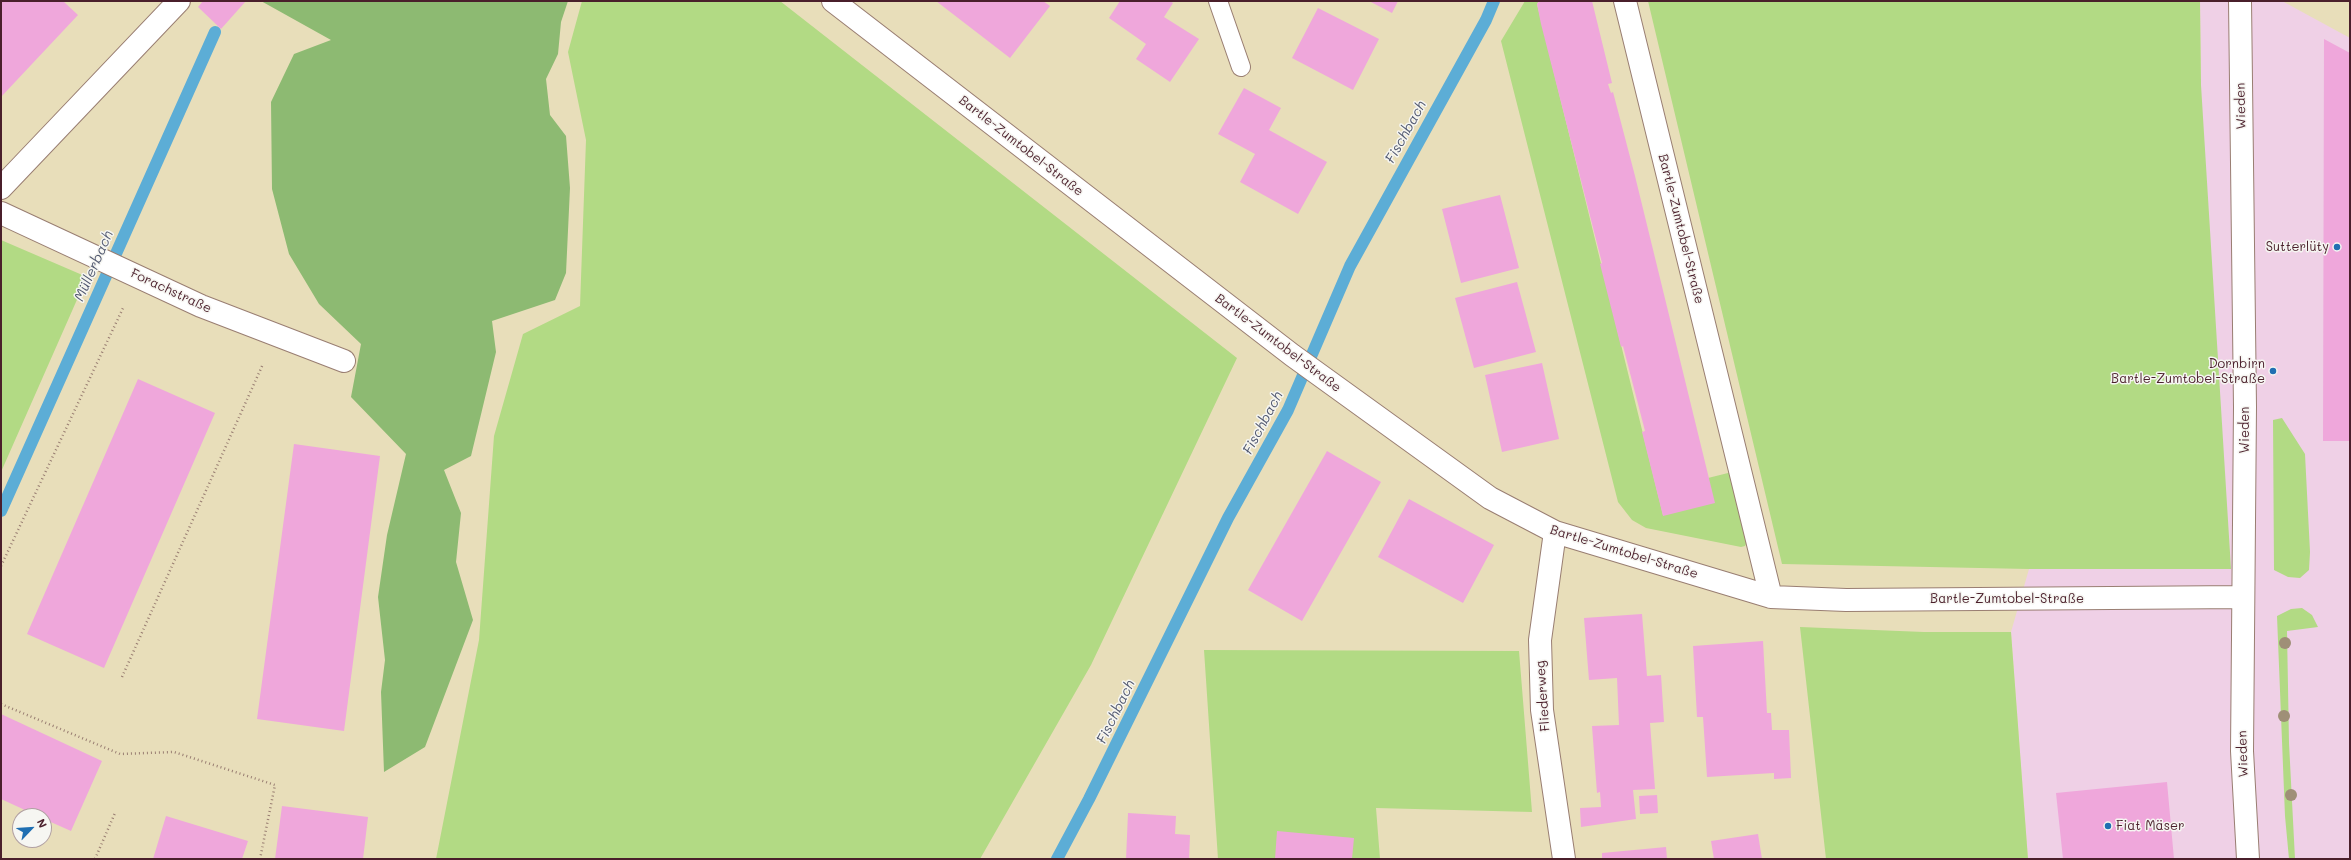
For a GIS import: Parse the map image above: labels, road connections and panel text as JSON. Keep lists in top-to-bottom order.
{
  "streets": {
    "street": [
      "Wieden",
      "Bartle-Zumtobel-Straße",
      "Forachstraße",
      "Fliederweg"
    ]
  },
  "crossings": [
    ["Wieden", "Bartle-Zumtobel-Straße"],
    ["Bartle-Zumtobel-Straße", "Fliederweg"]
  ],
  "water": ["Fischbach", "Müllerbach"],
  "places": ["Sutterlüty", "Dornbirn Bartle-Zumtobel-Straße", "Fiat Mäser"],
  "north": "top right"
}
